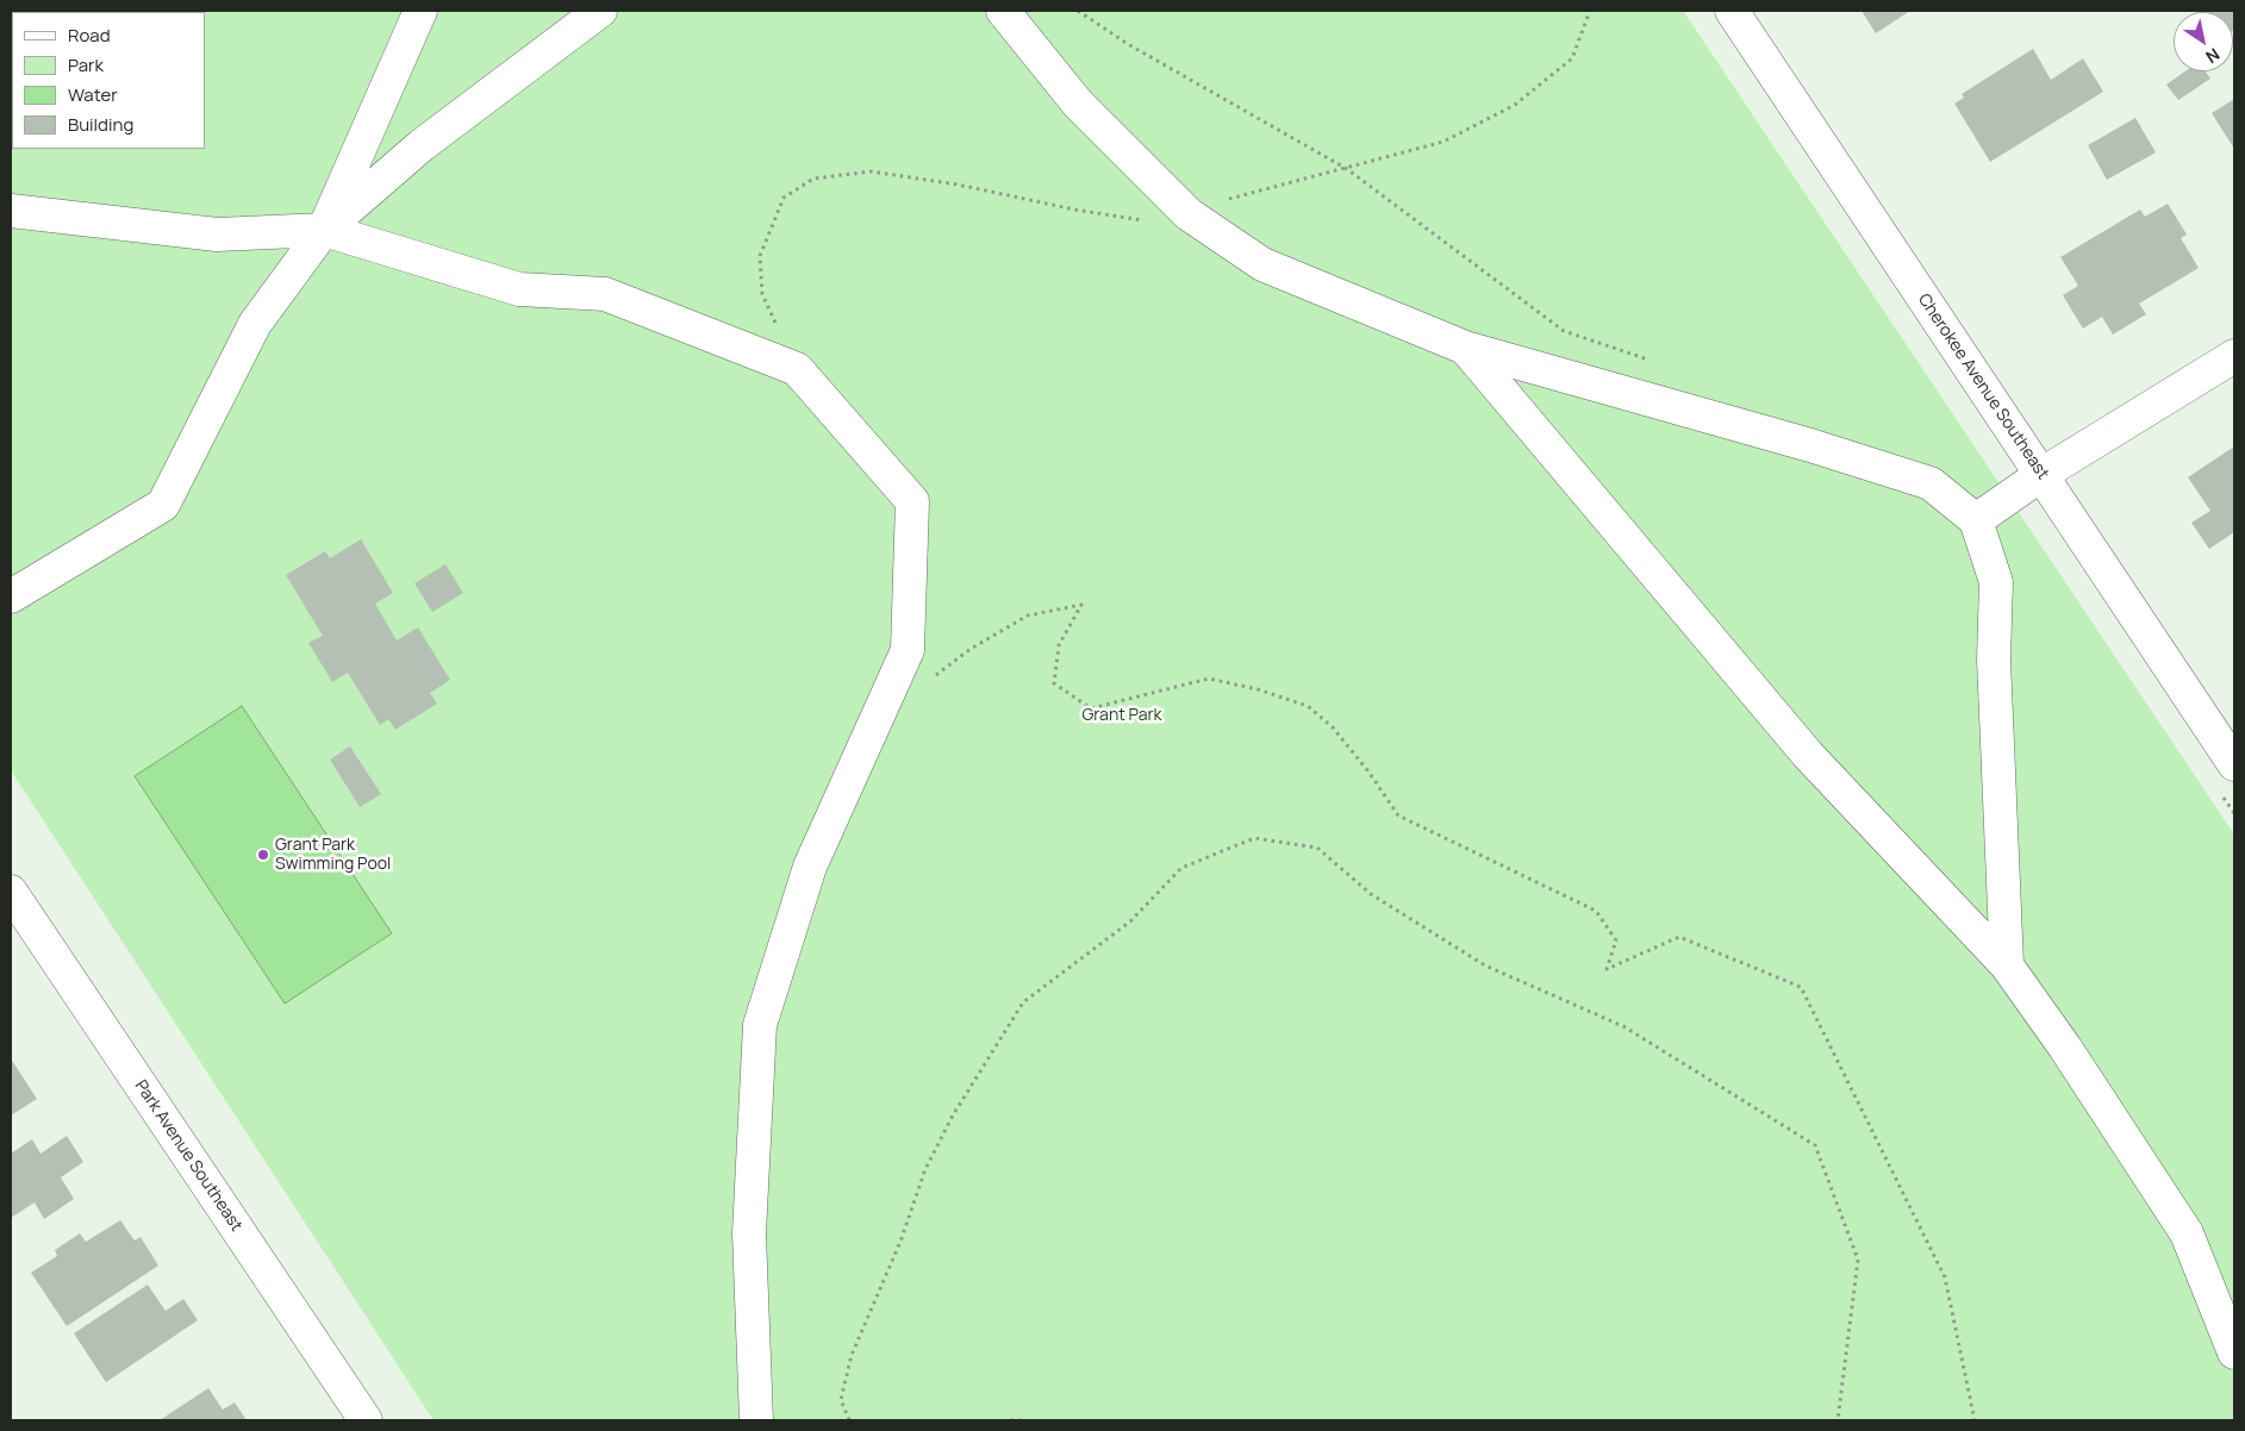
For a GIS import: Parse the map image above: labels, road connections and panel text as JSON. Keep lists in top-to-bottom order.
{
  "streets": {
    "street": ["Cherokee Avenue Southeast", "Park Avenue Southeast"]
  },
  "parks": ["Grant Park"],
  "places": ["Grant Park Swimming Pool"],
  "legend": [
    "Road",
    "Park",
    "Water",
    "Building"
  ],
  "north": "bottom right"
}
